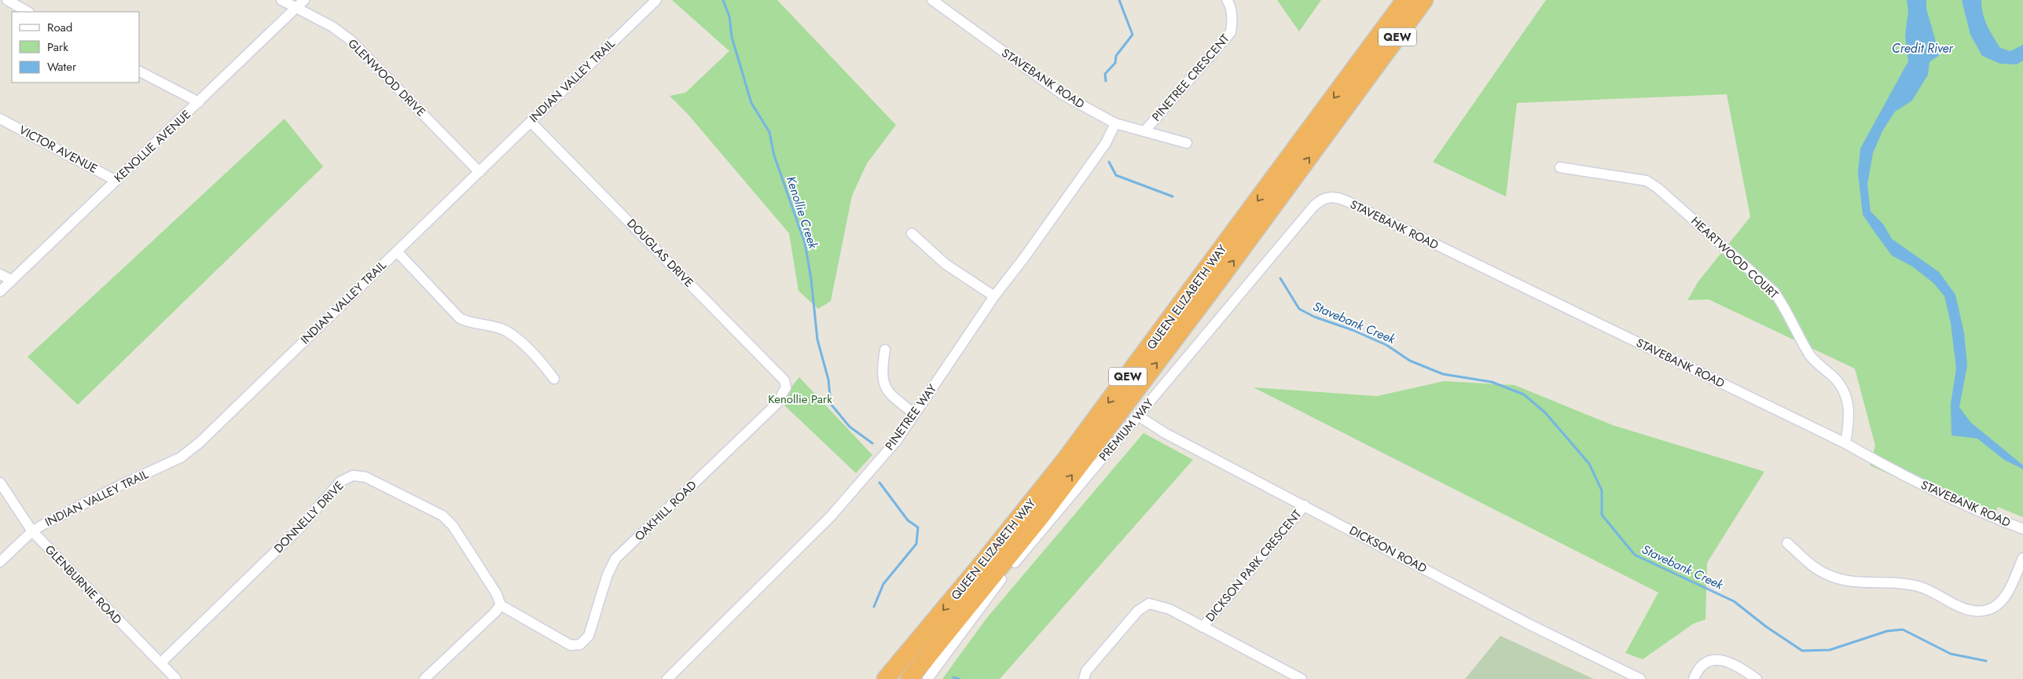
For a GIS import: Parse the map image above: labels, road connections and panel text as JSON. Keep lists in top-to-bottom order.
{
  "streets": {
    "highway": ["QEW", "QUEEN ELIZABETH WAY"],
    "street": [
      "GLENWOOD DRIVE",
      "PINETREE CRESCENT",
      "STAVEBANK ROAD",
      "INDIAN VALLEY TRAIL",
      "KENOLLIE AVENUE",
      "VICTOR AVENUE",
      "DOUGLAS DRIVE",
      "HEARTWOOD COURT",
      "PINETREE WAY",
      "PREMIUM WAY",
      "OAKHILL ROAD",
      "DONNELLY DRIVE",
      "DICKSON ROAD",
      "DICKSON PARK CRESCENT",
      "GLENBURNIE ROAD"
    ]
  },
  "crossings": [
    ["GLENWOOD DRIVE", "INDIAN VALLEY TRAIL"],
    ["GLENWOOD DRIVE", "KENOLLIE AVENUE"],
    ["PINETREE CRESCENT", "STAVEBANK ROAD"],
    ["STAVEBANK ROAD", "HEARTWOOD COURT"],
    ["STAVEBANK ROAD", "PINETREE WAY"],
    ["STAVEBANK ROAD", "PREMIUM WAY"],
    ["INDIAN VALLEY TRAIL", "DOUGLAS DRIVE"],
    ["INDIAN VALLEY TRAIL", "GLENBURNIE ROAD"],
    ["KENOLLIE AVENUE", "VICTOR AVENUE"],
    ["DOUGLAS DRIVE", "OAKHILL ROAD"],
    ["PREMIUM WAY", "DICKSON ROAD"],
    ["OAKHILL ROAD", "DONNELLY DRIVE"],
    ["DONNELLY DRIVE", "GLENBURNIE ROAD"],
    ["DICKSON ROAD", "DICKSON PARK CRESCENT"]
  ],
  "water": ["Credit River", "Kenollie Creek", "Stavebank Creek"],
  "parks": ["Kenollie Park"],
  "legend": ["Road", "Park", "Water"]
}
